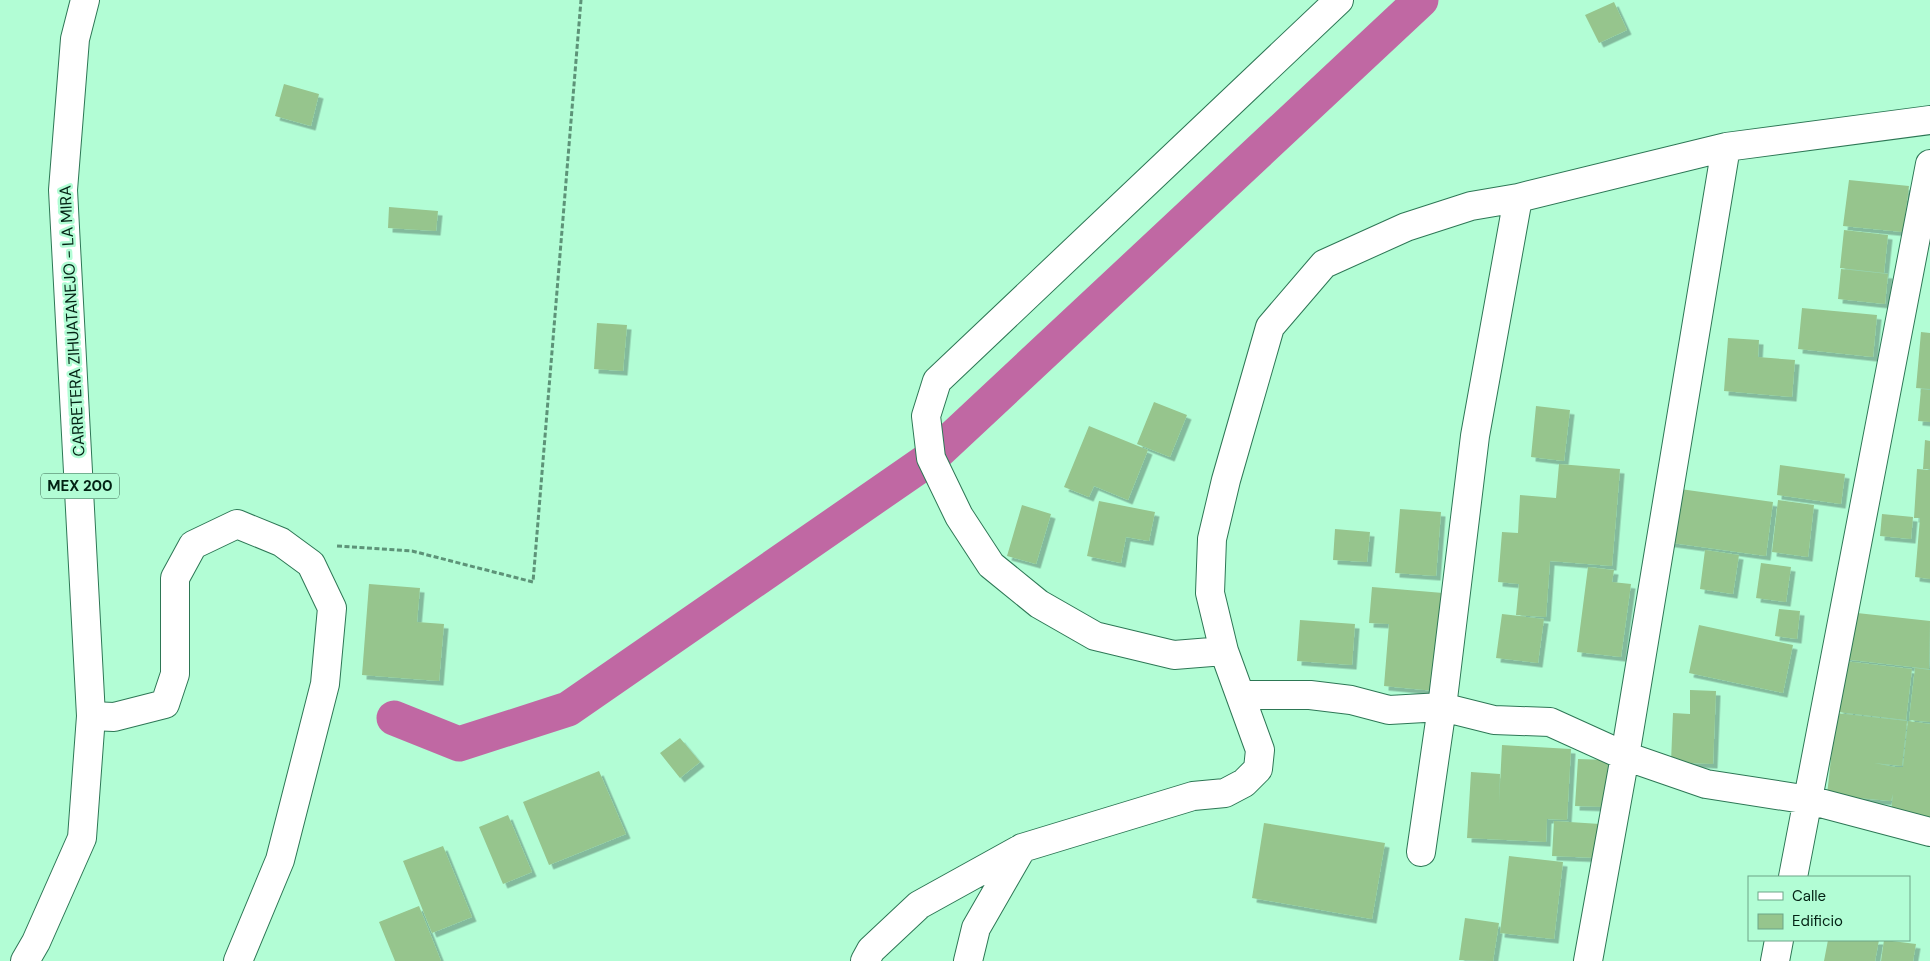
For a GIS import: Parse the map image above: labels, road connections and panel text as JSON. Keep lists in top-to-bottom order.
{
  "streets": {
    "main road": ["CARRETERA ZIHUATANEJO - LA MIRA", "MEX 200"]
  },
  "legend": ["Calle", "Edificio"]
}
